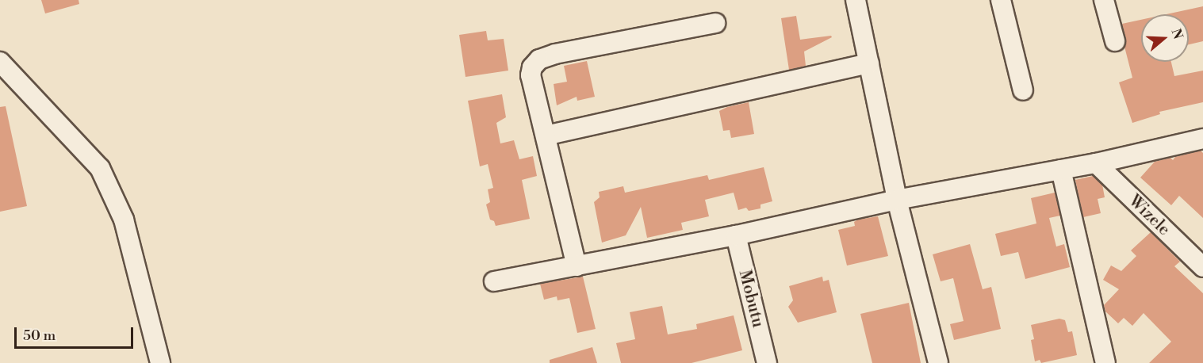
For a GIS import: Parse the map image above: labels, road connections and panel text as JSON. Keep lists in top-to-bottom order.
{
  "streets": {
    "street": ["Wizele", "Mobutu"]
  },
  "scale_bar": "50 m",
  "north": "right"
}
